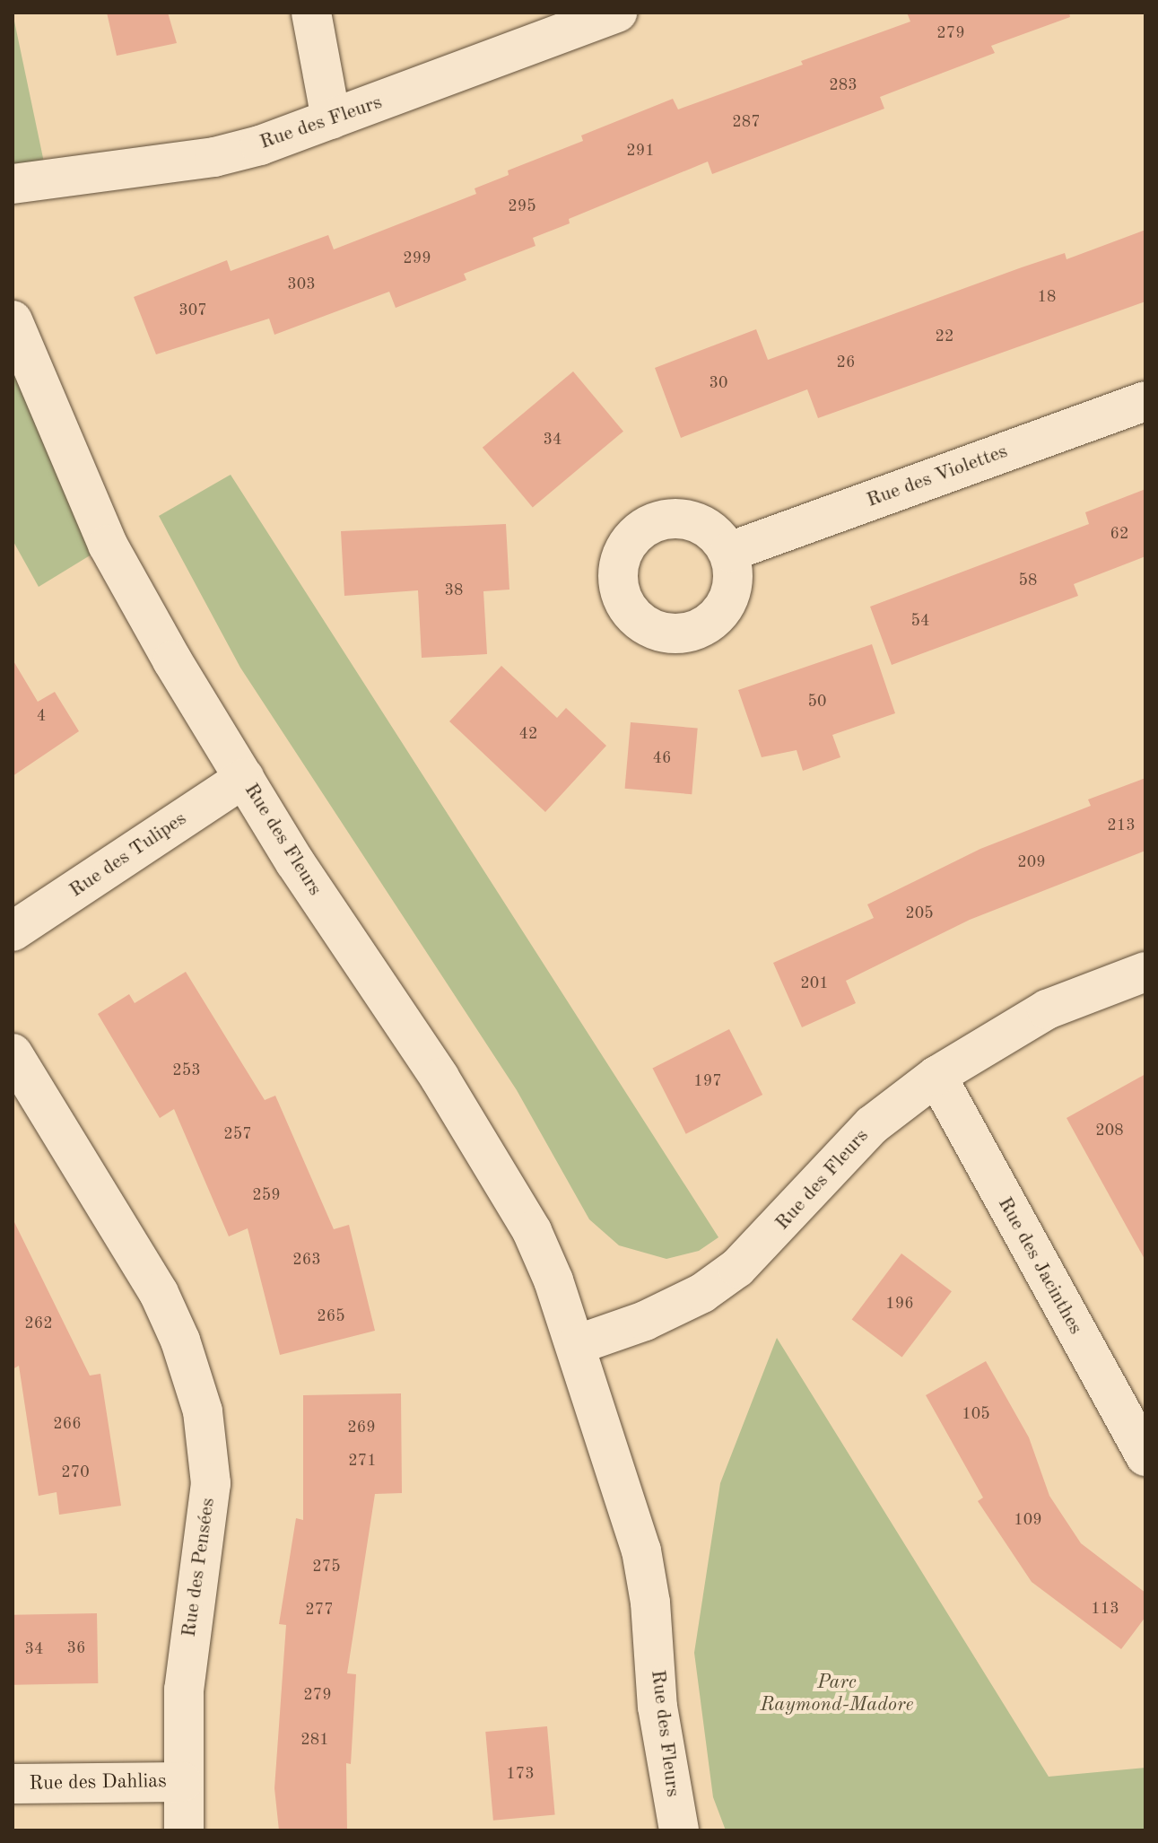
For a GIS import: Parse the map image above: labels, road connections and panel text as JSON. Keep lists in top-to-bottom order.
{
  "streets": {
    "street": [
      "Rue des Fleurs",
      "Rue des Violettes",
      "Rue des Tulipes",
      "Rue des Jacinthes",
      "Rue des Pensées",
      "Rue des Dahlias"
    ]
  },
  "crossings": [
    ["Rue des Fleurs", "Rue des Tulipes"],
    ["Rue des Fleurs", "Rue des Jacinthes"],
    ["Rue des Pensées", "Rue des Dahlias"]
  ],
  "parks": ["Parc Raymond-Madore"],
  "house_numbers": [
    "279",
    "283",
    "287",
    "291",
    "295",
    "299",
    "303",
    "18",
    "307",
    "22",
    "26",
    "30",
    "34",
    "62",
    "58",
    "38",
    "54",
    "50",
    "4",
    "42",
    "46",
    "213",
    "209",
    "205",
    "201",
    "253",
    "197",
    "208",
    "257",
    "259",
    "263",
    "196",
    "265",
    "262",
    "105",
    "266",
    "269",
    "271",
    "270",
    "109",
    "275",
    "113",
    "277",
    "36",
    "34",
    "279",
    "281",
    "173"
  ]
}
